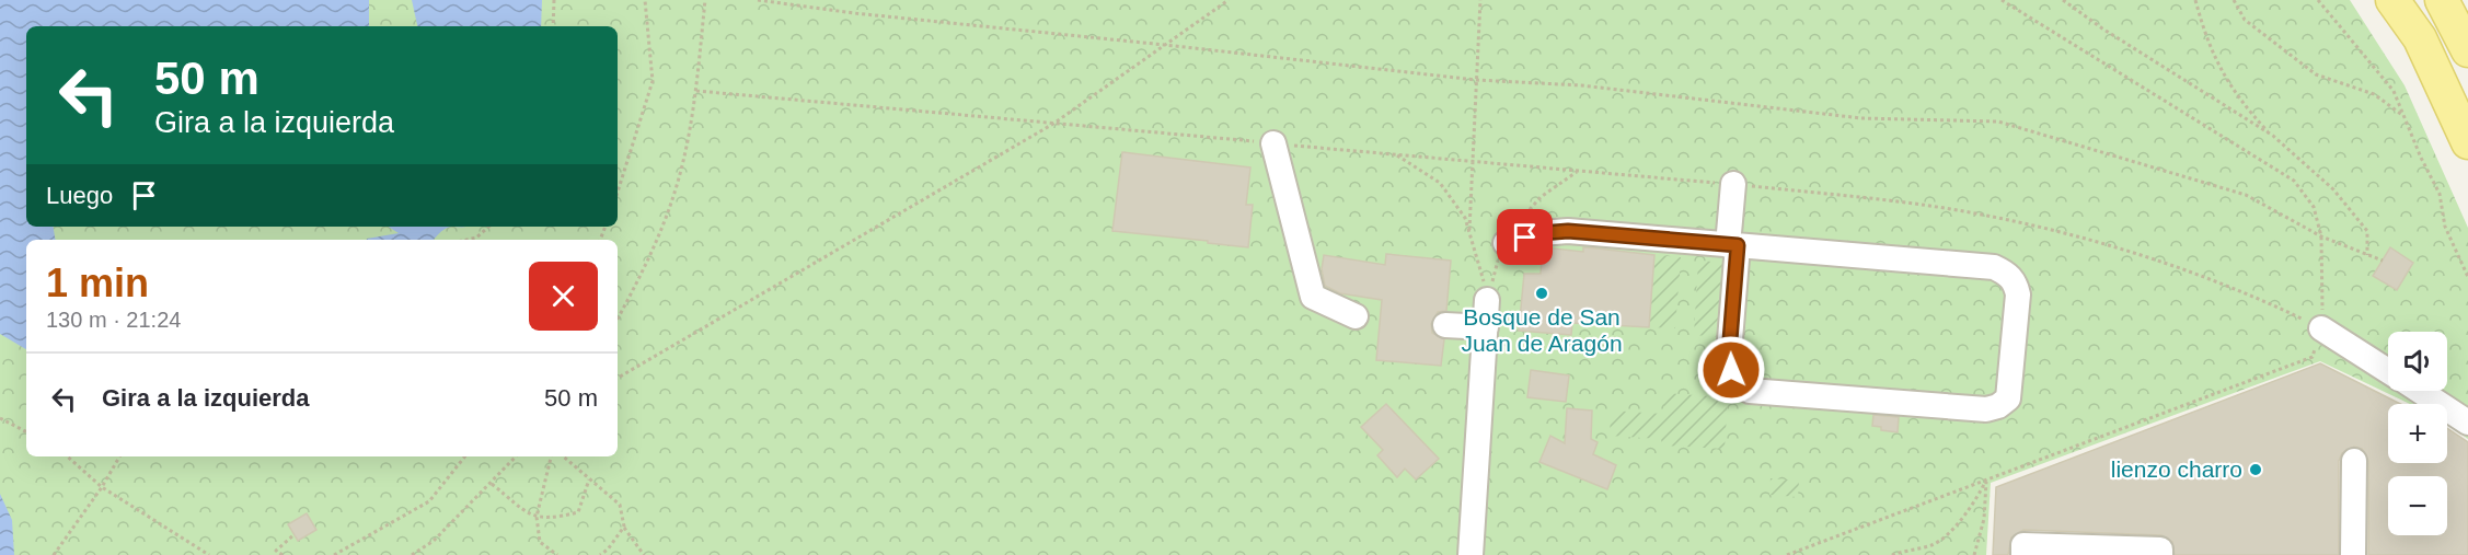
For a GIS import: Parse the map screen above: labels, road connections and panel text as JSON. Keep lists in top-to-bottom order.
{
  "places": ["Bosque de San Juan de Aragón", "lienzo charro"],
  "page": {
    "turn": ["50 m", "Gira a la izquierda"],
    "then": "Luego",
    "heading": ["1 min", "130 m · 21:24"],
    "map_buttons": ["+", "−"],
    "list": [
      {
        "name": "Gira a la izquierda",
        "value": "50 m"
      }
    ]
  }
}
